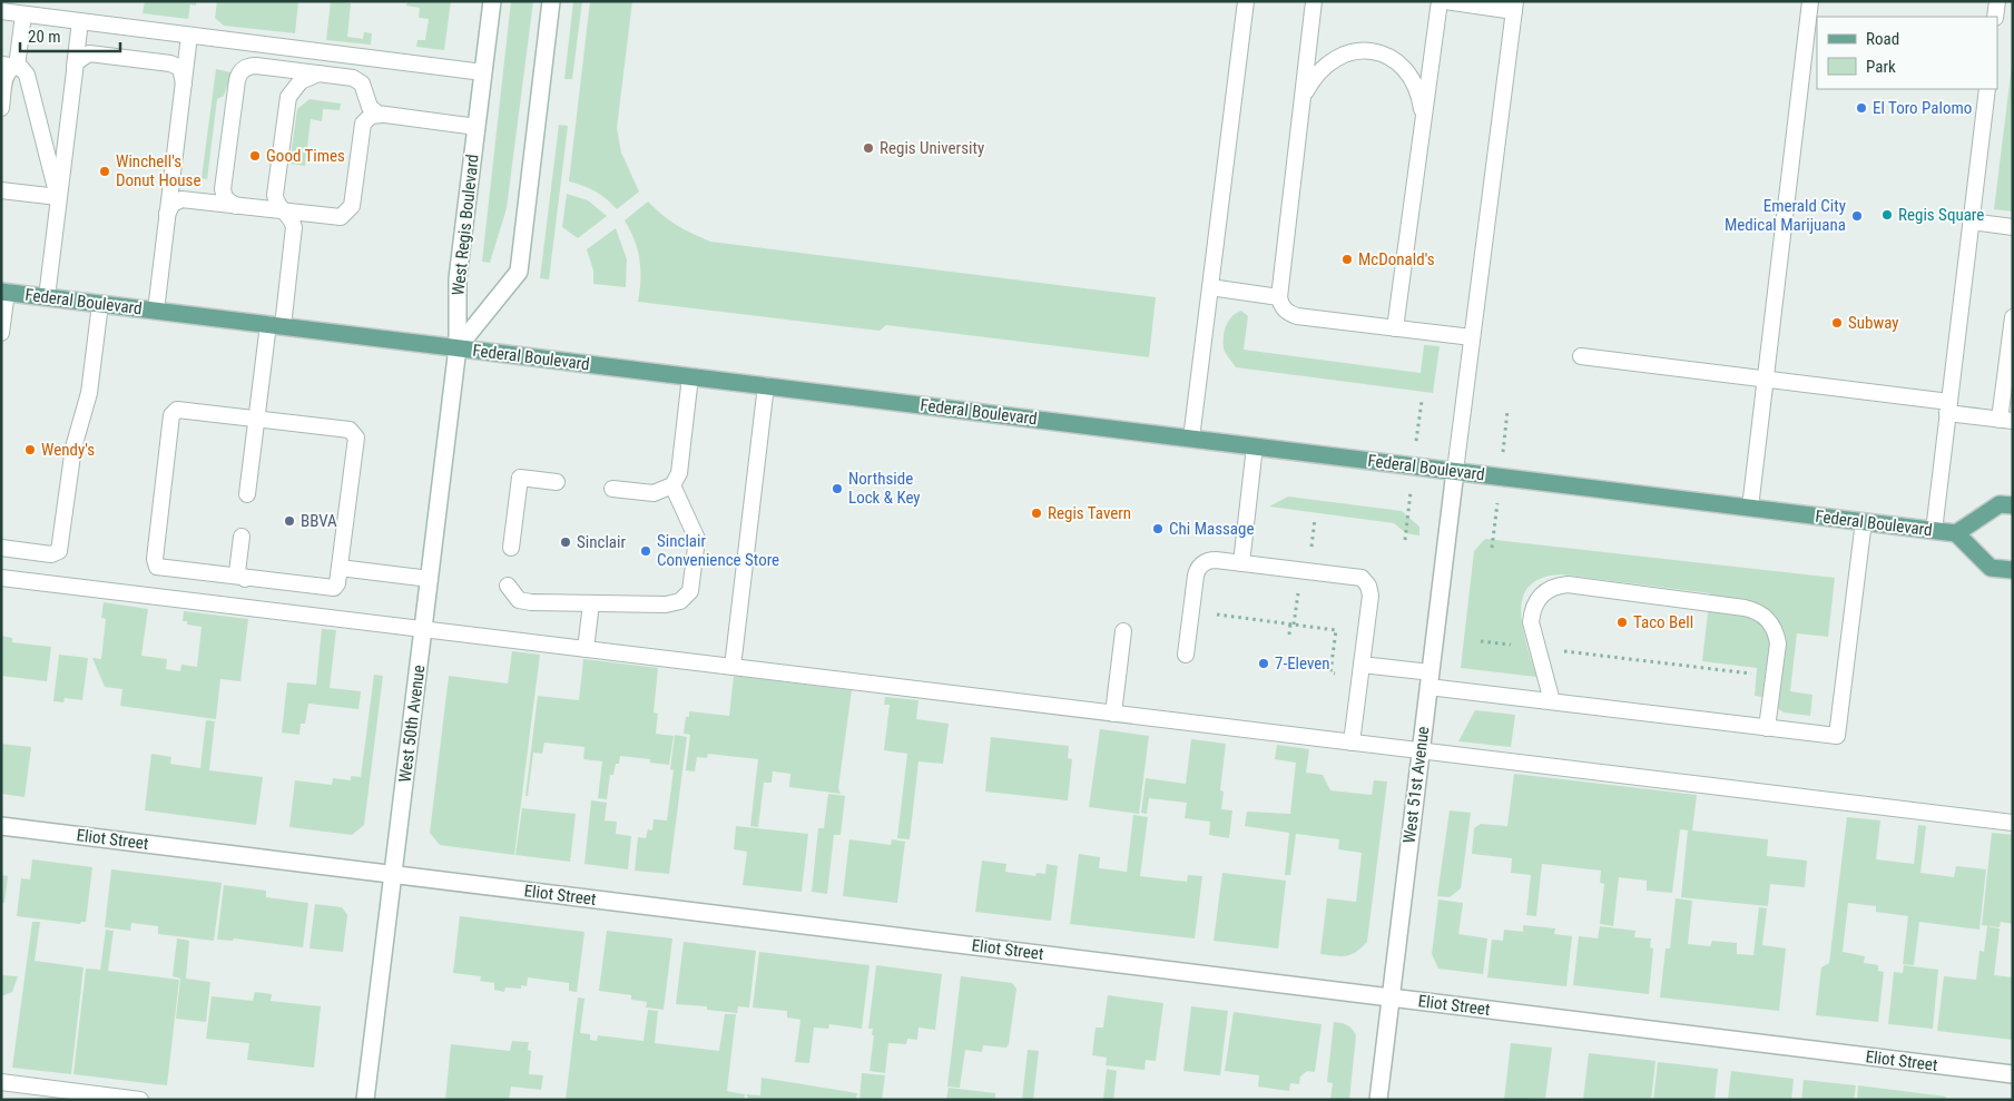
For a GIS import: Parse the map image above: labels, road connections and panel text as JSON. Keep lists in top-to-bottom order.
{
  "streets": {
    "main road": ["Federal Boulevard"],
    "street": [
      "West Regis Boulevard",
      "West 50th Avenue",
      "West 51st Avenue",
      "Eliot Street"
    ]
  },
  "crossings": [
    ["West Regis Boulevard", "Federal Boulevard"],
    ["West Regis Boulevard", "West 50th Avenue"],
    ["Federal Boulevard", "West 50th Avenue"],
    ["Federal Boulevard", "West 51st Avenue"],
    ["West 50th Avenue", "Eliot Street"],
    ["West 51st Avenue", "Eliot Street"]
  ],
  "places": [
    "El Toro Palomo",
    "Regis University",
    "Good Times",
    "Winchell's Donut House",
    "Regis Square",
    "Emerald City Medical Marijuana",
    "McDonald's",
    "Subway",
    "Wendy's",
    "Northside Lock & Key",
    "Regis Tavern",
    "BBVA",
    "Chi Massage",
    "Sinclair",
    "Sinclair Convenience Store",
    "Taco Bell",
    "7-Eleven"
  ],
  "legend": ["Road", "Park"],
  "scale_bar": "20 m"
}
